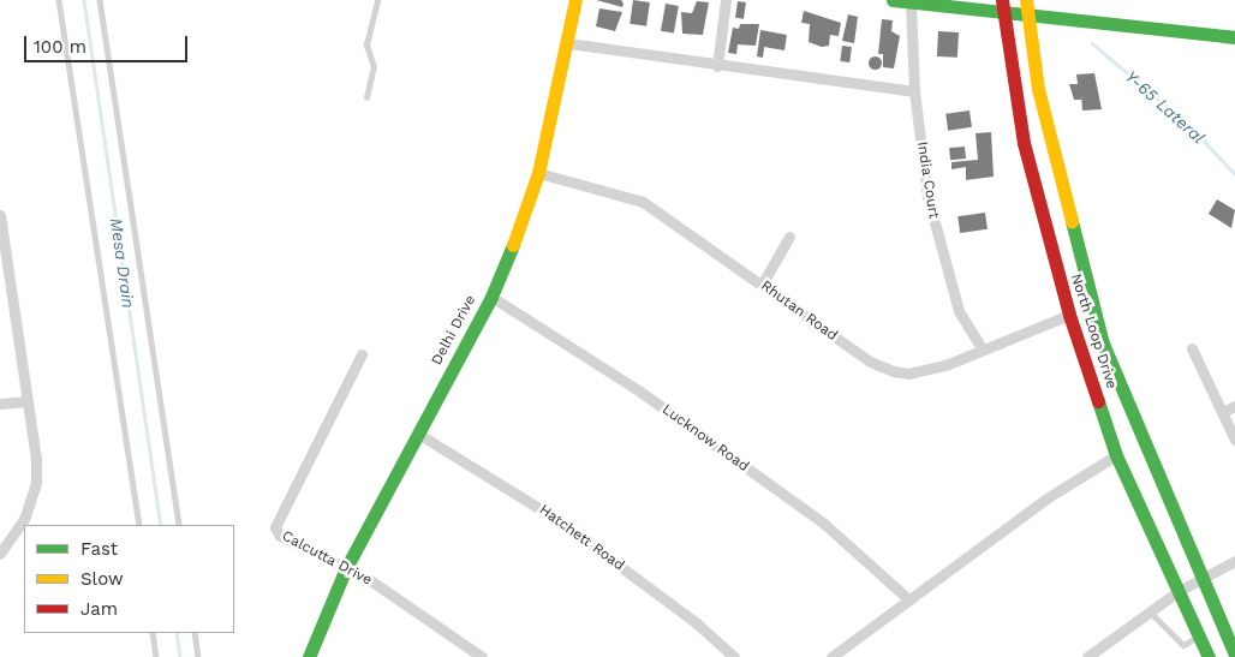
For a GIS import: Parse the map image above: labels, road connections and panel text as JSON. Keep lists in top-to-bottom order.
{
  "streets": {
    "main road": ["Delhi Drive", "North Loop Drive"],
    "street": [
      "India Court",
      "Rhutan Road",
      "Lucknow Road",
      "Hatchett Road",
      "Calcutta Drive"
    ]
  },
  "crossings": [
    ["India Court", "Rhutan Road"],
    ["Rhutan Road", "Delhi Drive"],
    ["Rhutan Road", "North Loop Drive"],
    ["Delhi Drive", "Lucknow Road"],
    ["Delhi Drive", "Hatchett Road"],
    ["Delhi Drive", "Calcutta Drive"]
  ],
  "water": ["Y-65 Lateral", "Mesa Drain"],
  "legend": ["Fast", "Slow", "Jam"],
  "scale_bar": "100 m"
}
